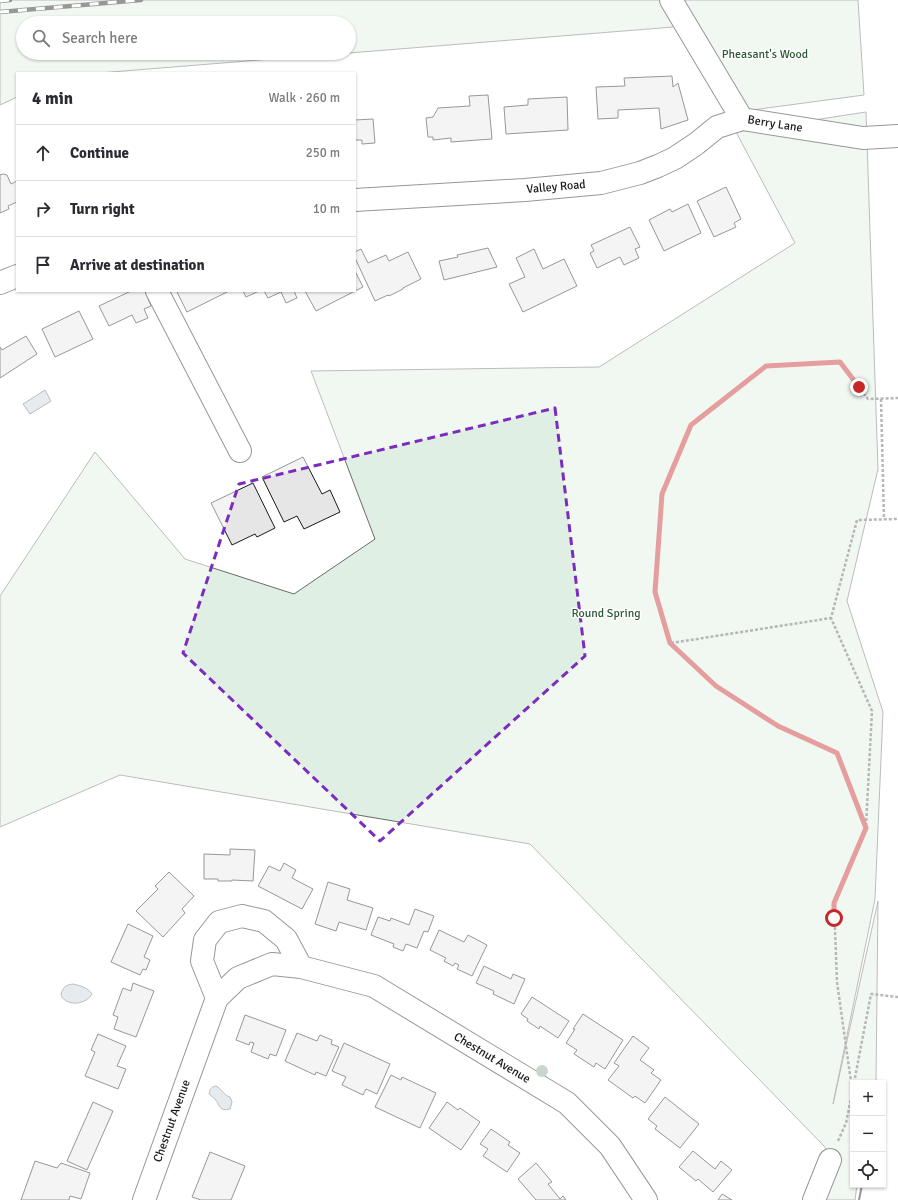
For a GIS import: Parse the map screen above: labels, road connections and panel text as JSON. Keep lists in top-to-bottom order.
{
  "streets": {
    "street": ["Berry Lane", "Valley Road", "Chestnut Avenue"]
  },
  "crossings": [
    ["Berry Lane", "Valley Road"]
  ],
  "parks": ["Pheasant's Wood", "Round Spring"],
  "page": {
    "search": "Search here",
    "heading": ["4 min", "Walk · 260 m"],
    "list": [
      ["Continue", "250 m"],
      ["Turn right", "10 m"],
      "Arrive at destination"
    ],
    "map_buttons": ["+", "−"]
  }
}
